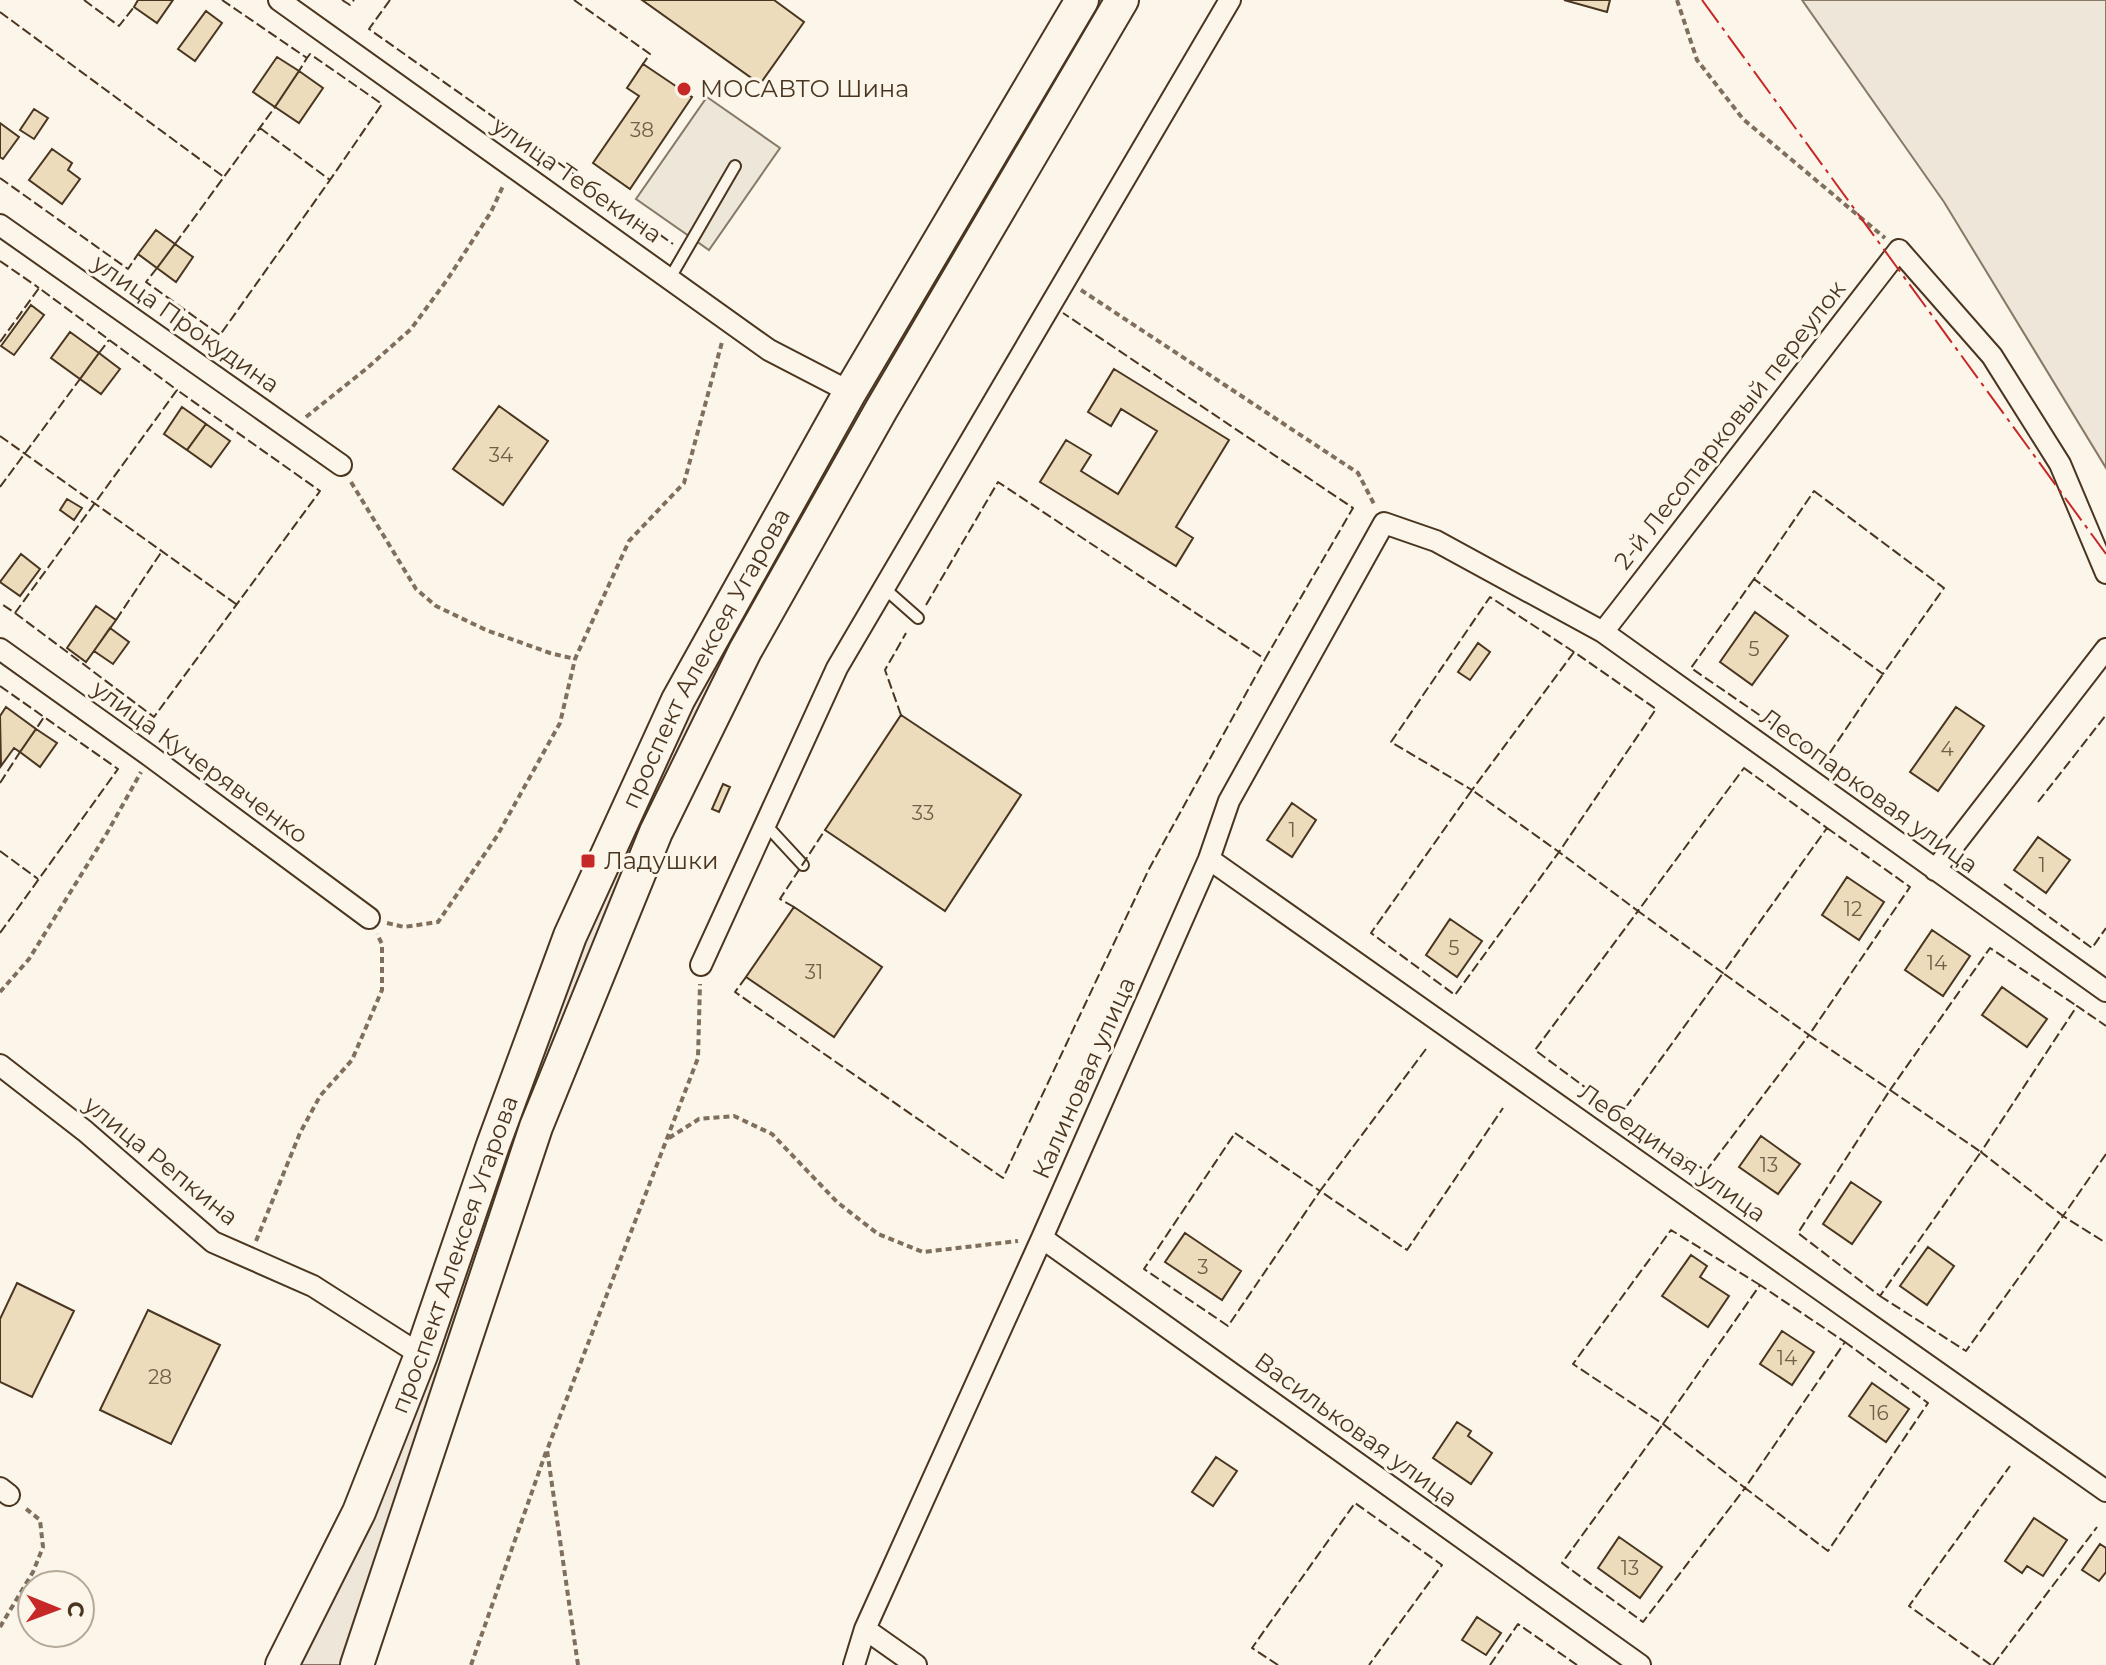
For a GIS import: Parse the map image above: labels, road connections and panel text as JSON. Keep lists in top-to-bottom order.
{
  "streets": {
    "main road": ["проспект Алексея Угарова"],
    "street": [
      "улица Тебекина",
      "улица Прокудина",
      "2-й Лесопарковый переулок",
      "улица Кучерявченко",
      "Лесопарковая улица",
      "Калиновая улица",
      "Лебединая улица",
      "улица Репкина",
      "Васильковая улица"
    ]
  },
  "crossings": [
    ["улица Тебекина", "проспект Алексея Угарова"],
    ["2-й Лесопарковый переулок", "Лесопарковая улица"],
    ["проспект Алексея Угарова", "улица Репкина"],
    ["Лесопарковая улица", "Калиновая улица"],
    ["Калиновая улица", "Лебединая улица"],
    ["Калиновая улица", "Васильковая улица"]
  ],
  "places": {
    "other": ["МОСАВТО Шина"],
    "transit": ["Ладушки"]
  },
  "house_numbers": [
    "38",
    "34",
    "5",
    "4",
    "33",
    "1",
    "1",
    "12",
    "5",
    "14",
    "31",
    "13",
    "3",
    "14",
    "28",
    "16",
    "13"
  ],
  "north": "right"
}
